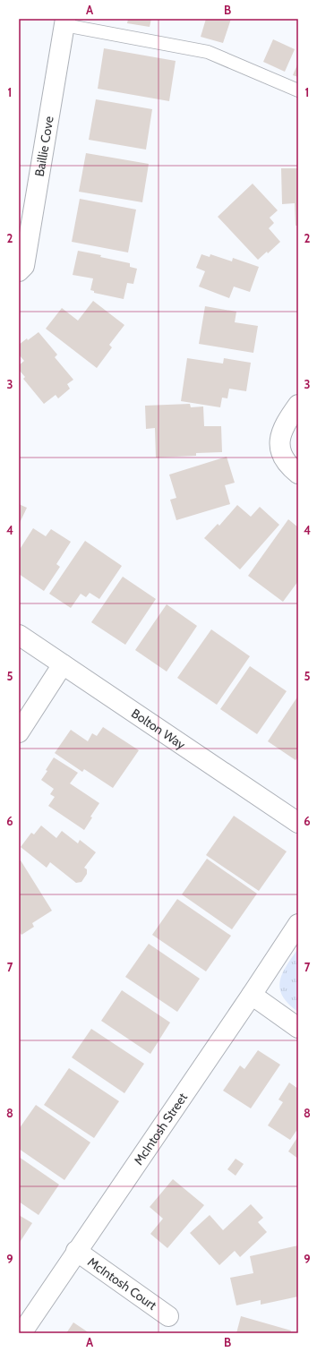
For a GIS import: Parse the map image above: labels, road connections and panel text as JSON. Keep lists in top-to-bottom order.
{
  "streets": {
    "street": [
      "Baillie Cove",
      "Bolton Way",
      "McIntosh Street",
      "McIntosh Court"
    ]
  },
  "crossings": [
    ["McIntosh Street", "McIntosh Court"]
  ],
  "grid": {
    "columns": ["A", "B"],
    "rows": [
      "1",
      "2",
      "3",
      "4",
      "5",
      "6",
      "7",
      "8",
      "9"
    ]
  }
}
